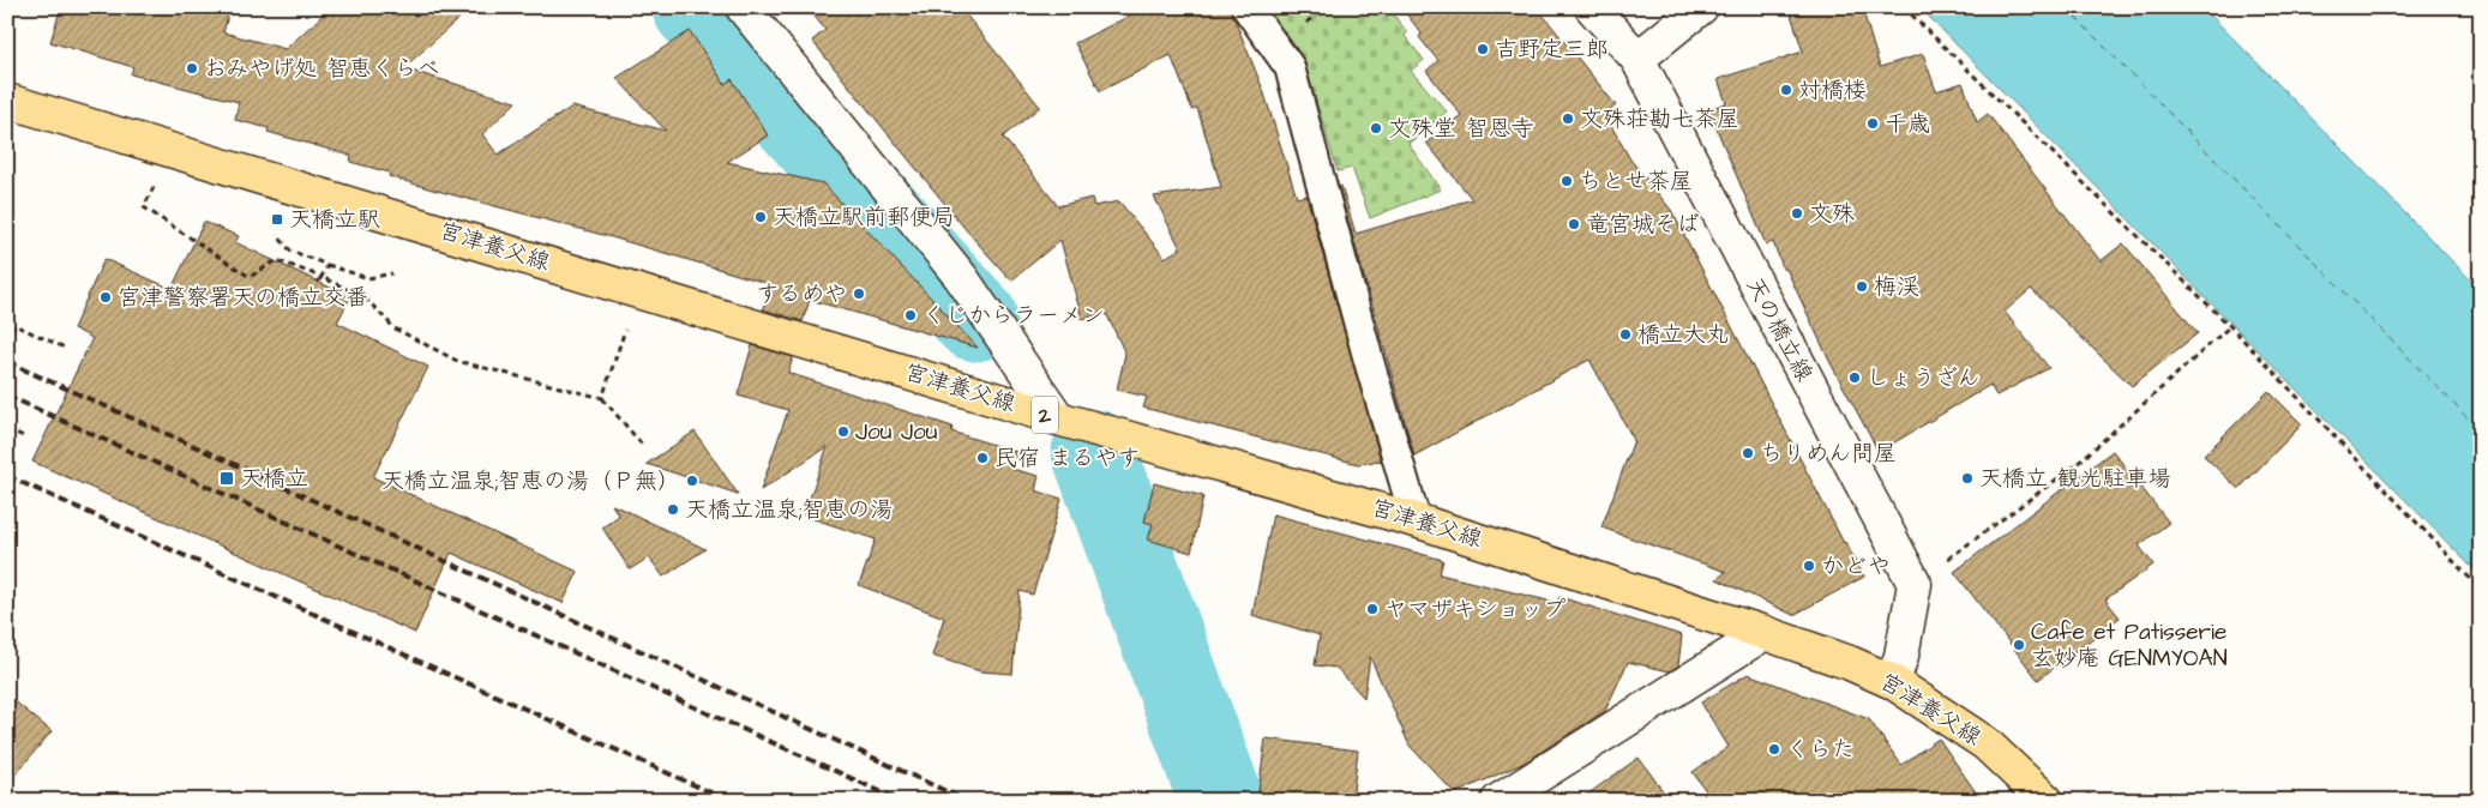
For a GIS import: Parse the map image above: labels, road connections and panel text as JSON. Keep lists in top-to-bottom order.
{
  "streets": {
    "main road": ["宮津養父線", "2"],
    "street": ["天の橋立線"]
  },
  "places": {
    "other": [
      "吉野定三郎",
      "おみやげ処 智恵くらべ",
      "対橋楼",
      "文殊荘勘七茶屋",
      "千歳",
      "文殊堂 智恩寺",
      "ちとせ茶屋",
      "文殊",
      "天橋立駅前郵便局",
      "竜宮城そば",
      "梅渓",
      "するめや",
      "宮津警察署天の橋立交番",
      "くじからラーメン",
      "橋立大丸",
      "しょうざん",
      "Jou Jou",
      "ちりめん問屋",
      "民宿 まるやす",
      "天橋立 観光駐車場",
      "天橋立温泉;智恵の湯（Ｐ無）",
      "天橋立温泉;智恵の湯",
      "かどや",
      "ヤマザキショップ",
      "Cafe et Patisserie 玄妙庵 GENMYOAN",
      "くらた"
    ],
    "transit": ["天橋立駅", "天橋立"]
  }
}
